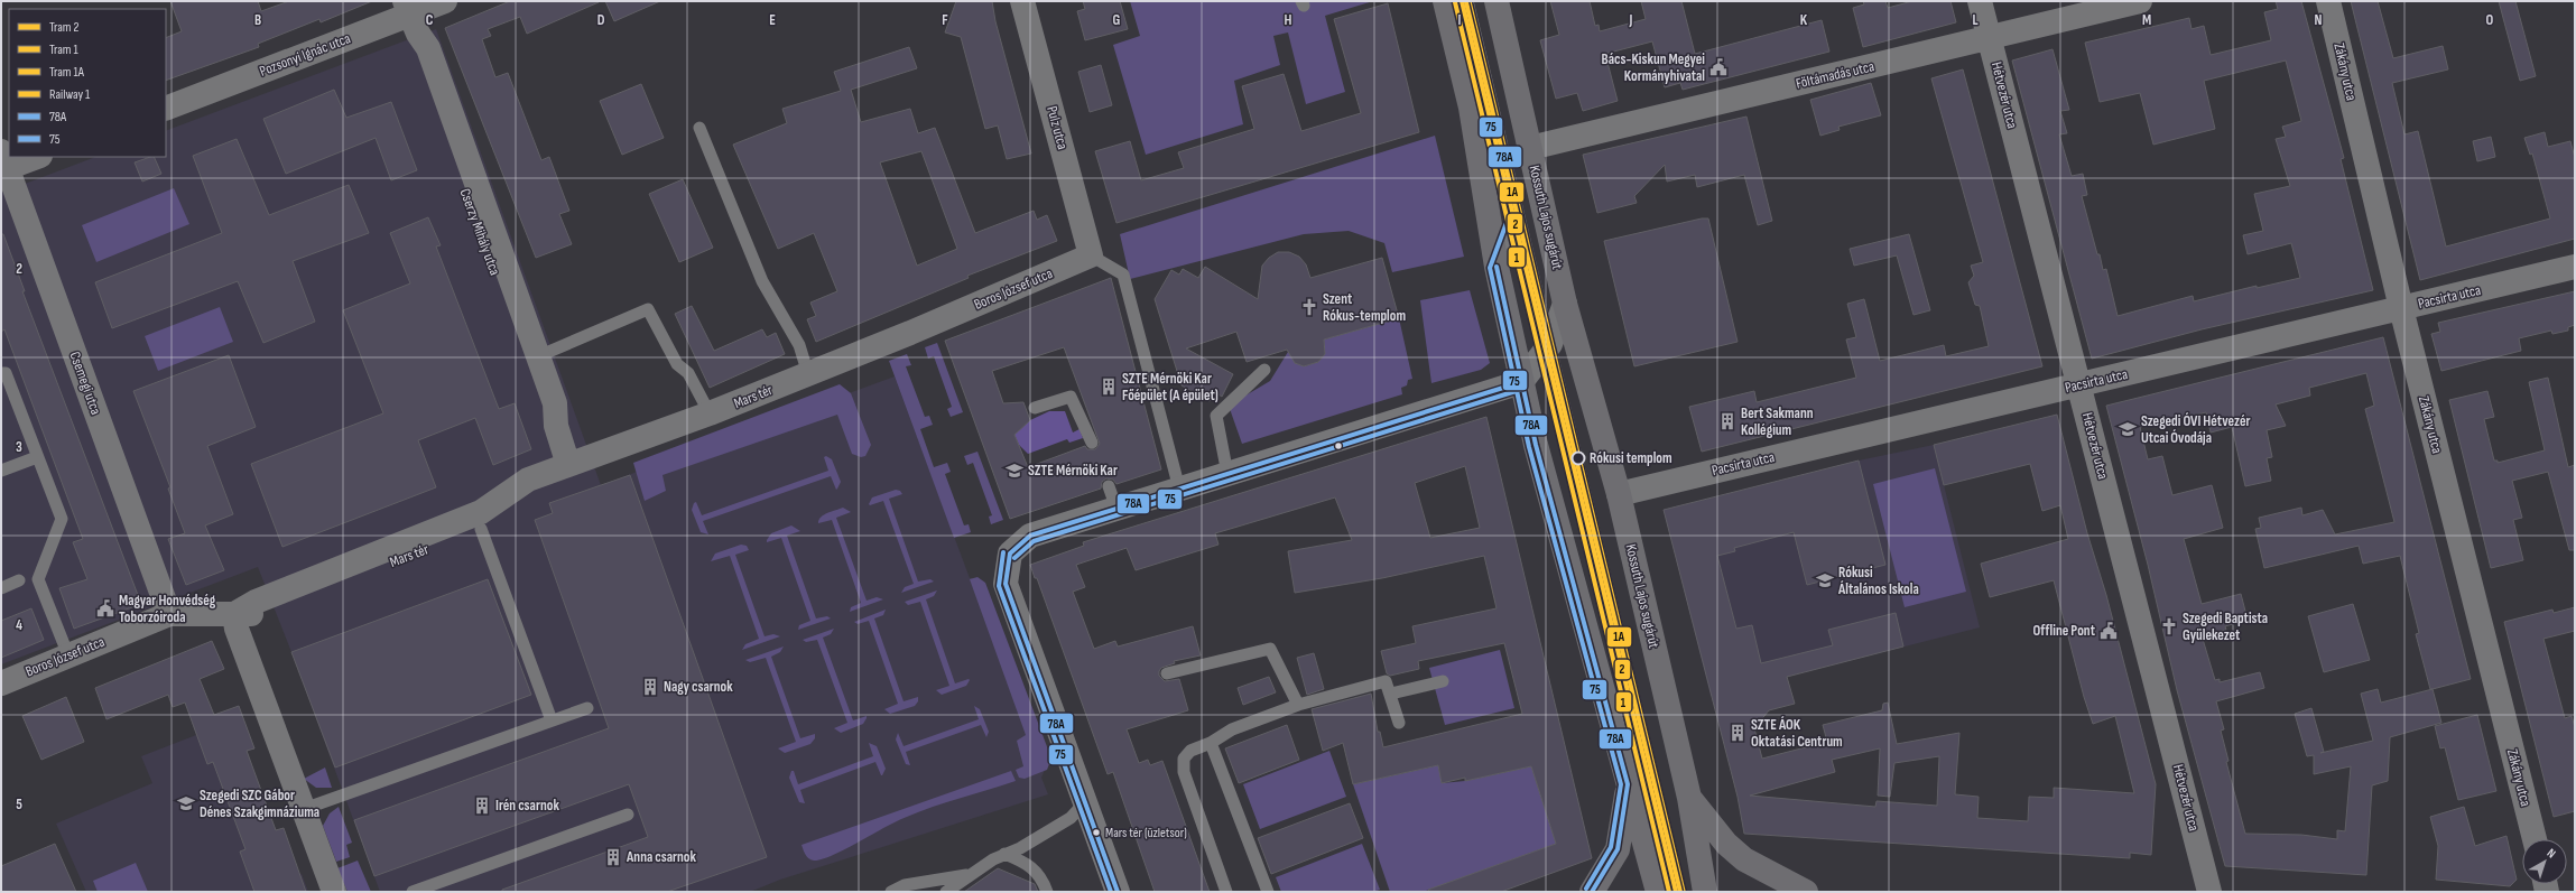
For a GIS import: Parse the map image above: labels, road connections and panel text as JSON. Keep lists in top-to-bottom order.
{
  "streets": {
    "main road": ["Kossuth Lajos sugárút"],
    "street": [
      "Pozsonyi Ignác utca",
      "Zákány utca",
      "Föltámadás utca",
      "Hétvezér utca",
      "Pulz utca",
      "Cserzy Mihály utca",
      "Boros József utca",
      "Pacsirta utca",
      "Csemegi utca",
      "Mars tér"
    ]
  },
  "crossings": [
    ["Pozsonyi Ignác utca", "Cserzy Mihály utca"],
    ["Zákány utca", "Pacsirta utca"],
    ["Föltámadás utca", "Hétvezér utca"],
    ["Föltámadás utca", "Kossuth Lajos sugárút"],
    ["Hétvezér utca", "Pacsirta utca"],
    ["Pulz utca", "Boros József utca"],
    ["Kossuth Lajos sugárút", "Pacsirta utca"],
    ["Cserzy Mihály utca", "Mars tér"],
    ["Boros József utca", "Csemegi utca"],
    ["Boros József utca", "Mars tér"]
  ],
  "places": {
    "public building": ["Bács-Kiskun Megyei Kormányhivatal", "Magyar Honvédség Toborzóiroda", "Offline Pont"],
    "church": ["Szent Rókus-templom", "Szegedi Baptista Gyülekezet"],
    "building": [
      "SZTE Mérnöki Kar Főépület (A épület)",
      "Bert Sakmann Kollégium",
      "Nagy csarnok",
      "SZTE ÁOK Oktatási Centrum",
      "Irén csarnok",
      "Anna csarnok"
    ],
    "school or university": [
      "Szegedi ÓVI Hétvezér Utcai Óvodája",
      "SZTE Mérnöki Kar",
      "Rókusi Általános Iskola",
      "Szegedi SZC Gábor Dénes Szakgimnáziuma"
    ],
    "other": ["Rókusi templom", "Mars tér (üzletsor)"]
  },
  "lines": [
    "tram line 2",
    "rail line 1",
    "transit line 78A",
    "tram line 1",
    "tram line 1A",
    "transit line 75"
  ],
  "legend": [
    "Tram 2",
    "Tram 1",
    "Tram 1A",
    "Railway 1",
    "78A",
    "75"
  ],
  "north": "top right",
  "grid": {
    "columns": [
      "B",
      "C",
      "D",
      "E",
      "F",
      "G",
      "H",
      "I",
      "J",
      "K",
      "L",
      "M",
      "N",
      "O"
    ],
    "rows": [
      "2",
      "3",
      "4",
      "5"
    ]
  }
}
